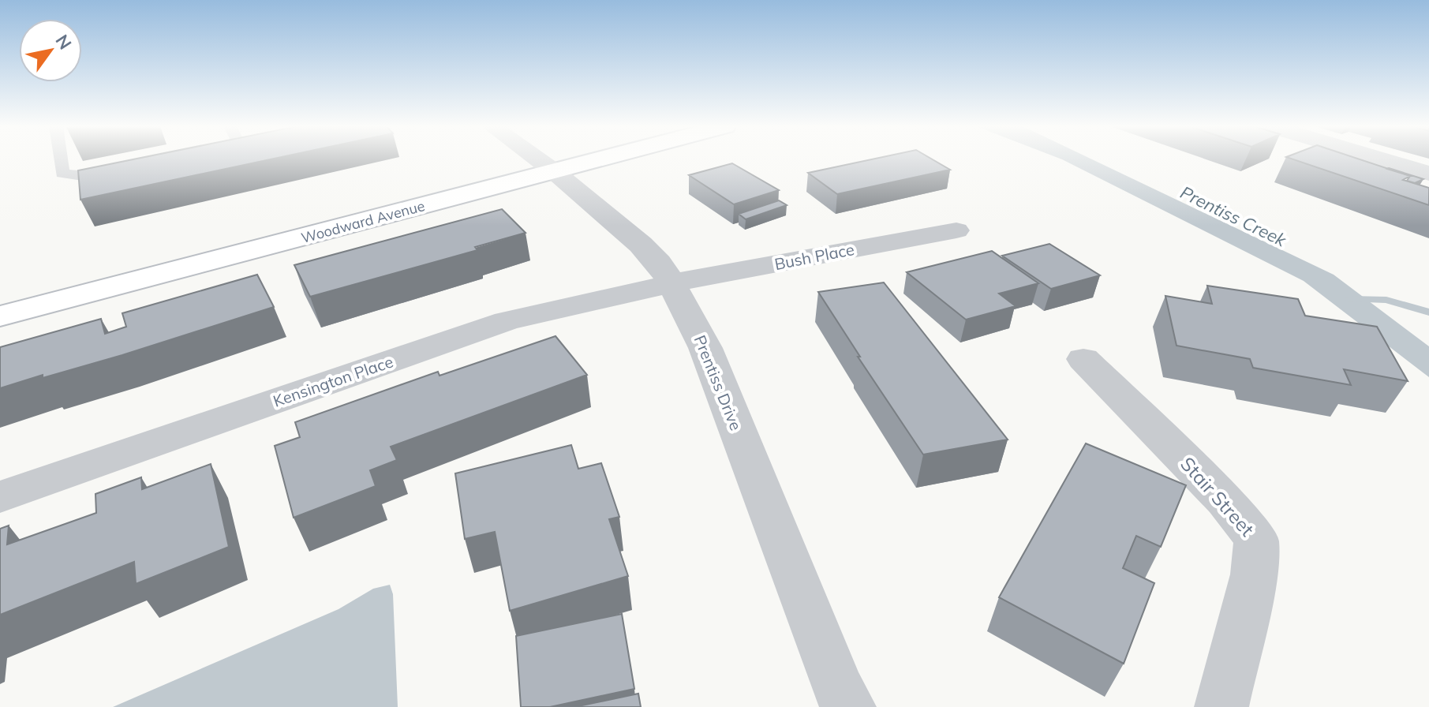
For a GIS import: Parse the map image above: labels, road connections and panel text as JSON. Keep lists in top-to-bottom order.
{
  "streets": {
    "main road": ["Woodward Avenue"],
    "street": [
      "Bush Place",
      "Kensington Place",
      "Prentiss Drive",
      "Stair Street"
    ]
  },
  "crossings": [
    ["Woodward Avenue", "Prentiss Drive"],
    ["Bush Place", "Kensington Place"],
    ["Bush Place", "Prentiss Drive"],
    ["Kensington Place", "Prentiss Drive"]
  ],
  "water": ["Prentiss Creek"],
  "north": "top right"
}
